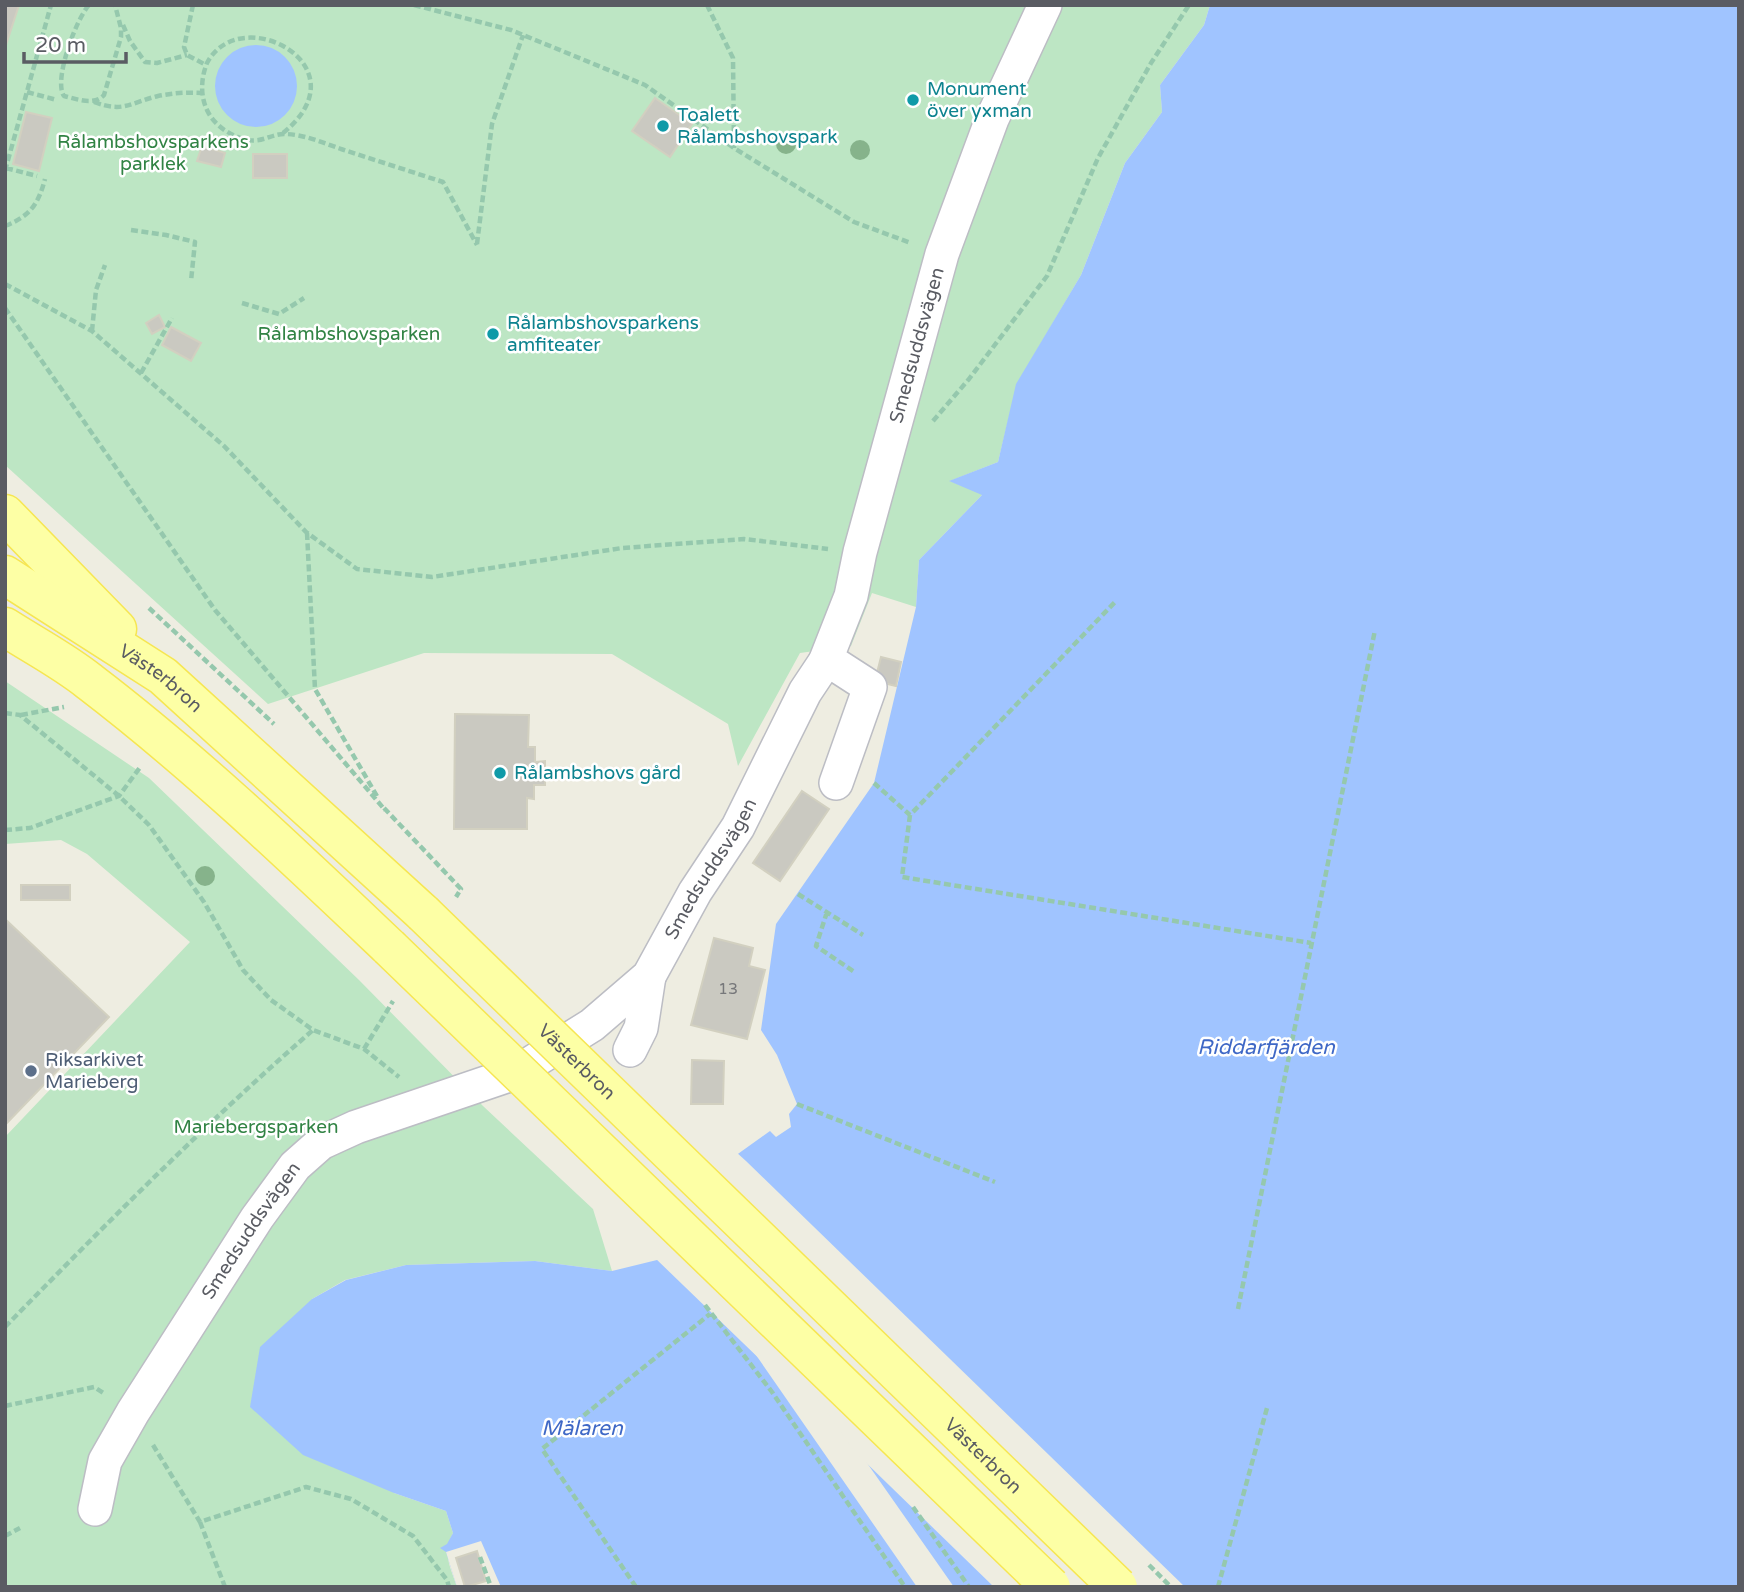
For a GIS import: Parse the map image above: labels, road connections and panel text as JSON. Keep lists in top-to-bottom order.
{
  "streets": {
    "main road": ["Västerbron"],
    "street": ["Smedsuddsvägen"]
  },
  "water": ["Riddarfjärden", "Mälaren"],
  "parks": ["Rålambshovsparkens parklek", "Rålambshovsparken", "Mariebergsparken"],
  "places": [
    "Monument över yxman",
    "Toalett Rålambshovspark",
    "Rålambshovsparkens amfiteater",
    "Rålambshovs gård",
    "Riksarkivet Marieberg"
  ],
  "house_numbers": ["13"],
  "scale_bar": "20 m"
}
